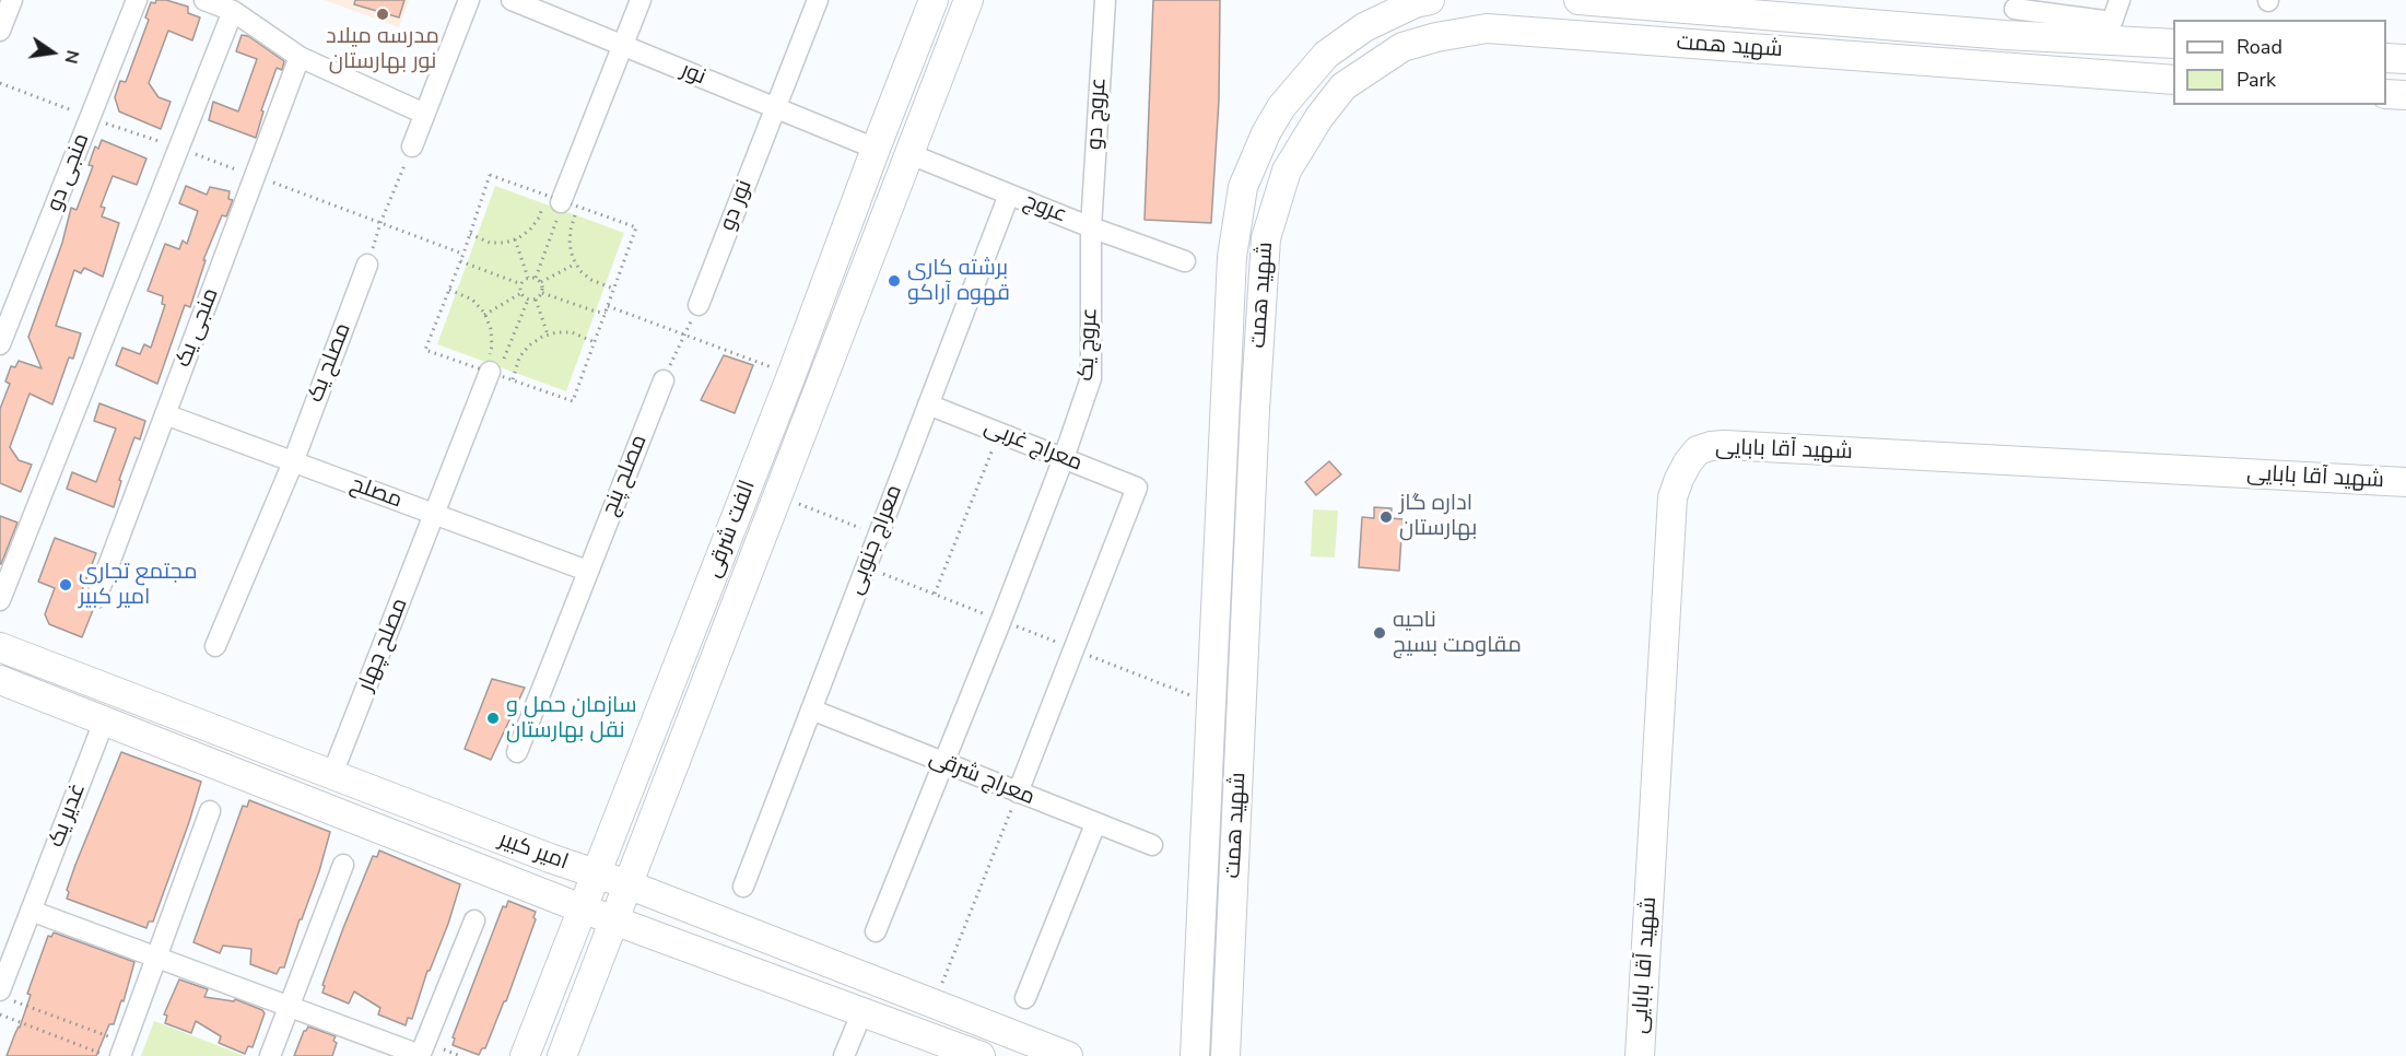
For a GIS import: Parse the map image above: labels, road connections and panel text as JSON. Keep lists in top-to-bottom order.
{
  "streets": {
    "street": [
      "شهید همت",
      "نور",
      "عروج دو",
      "منجی دو",
      "نور دو",
      "عروج",
      "منجی یک",
      "عروج یک",
      "مصلح یک",
      "معراج غربی",
      "شهید آقا بابایی",
      "مصلح پنج",
      "مصلح",
      "الفت شرقی",
      "معراج جنوبی",
      "مصلح چهار",
      "معراج شرقی",
      "غدیر یک",
      "امیر کبیر"
    ]
  },
  "crossings": [
    ["نور", "نور دو"],
    ["نور", "الفت شرقی"],
    ["عروج دو", "عروج"],
    ["عروج دو", "عروج یک"],
    ["عروج", "عروج یک"],
    ["عروج", "الفت شرقی"],
    ["عروج", "معراج جنوبی"],
    ["منجی یک", "مصلح"],
    ["عروج یک", "معراج غربی"],
    ["عروج یک", "معراج شرقی"],
    ["مصلح یک", "مصلح"],
    ["معراج غربی", "معراج جنوبی"],
    ["مصلح پنج", "مصلح"],
    ["مصلح", "مصلح چهار"],
    ["الفت شرقی", "امیر کبیر"],
    ["معراج جنوبی", "معراج شرقی"],
    ["مصلح چهار", "امیر کبیر"],
    ["غدیر یک", "امیر کبیر"]
  ],
  "places": [
    "مدرسه میلاد نور بهارستان",
    "برشته کاری قهوه آراکو",
    "اداره گاز بهارستان",
    "مجتمع تجاری امیر کبیر",
    "ناحیه مقاومت بسیج",
    "سازمان حمل و نقل بهارستان"
  ],
  "legend": ["Road", "Park"],
  "north": "right"
}
